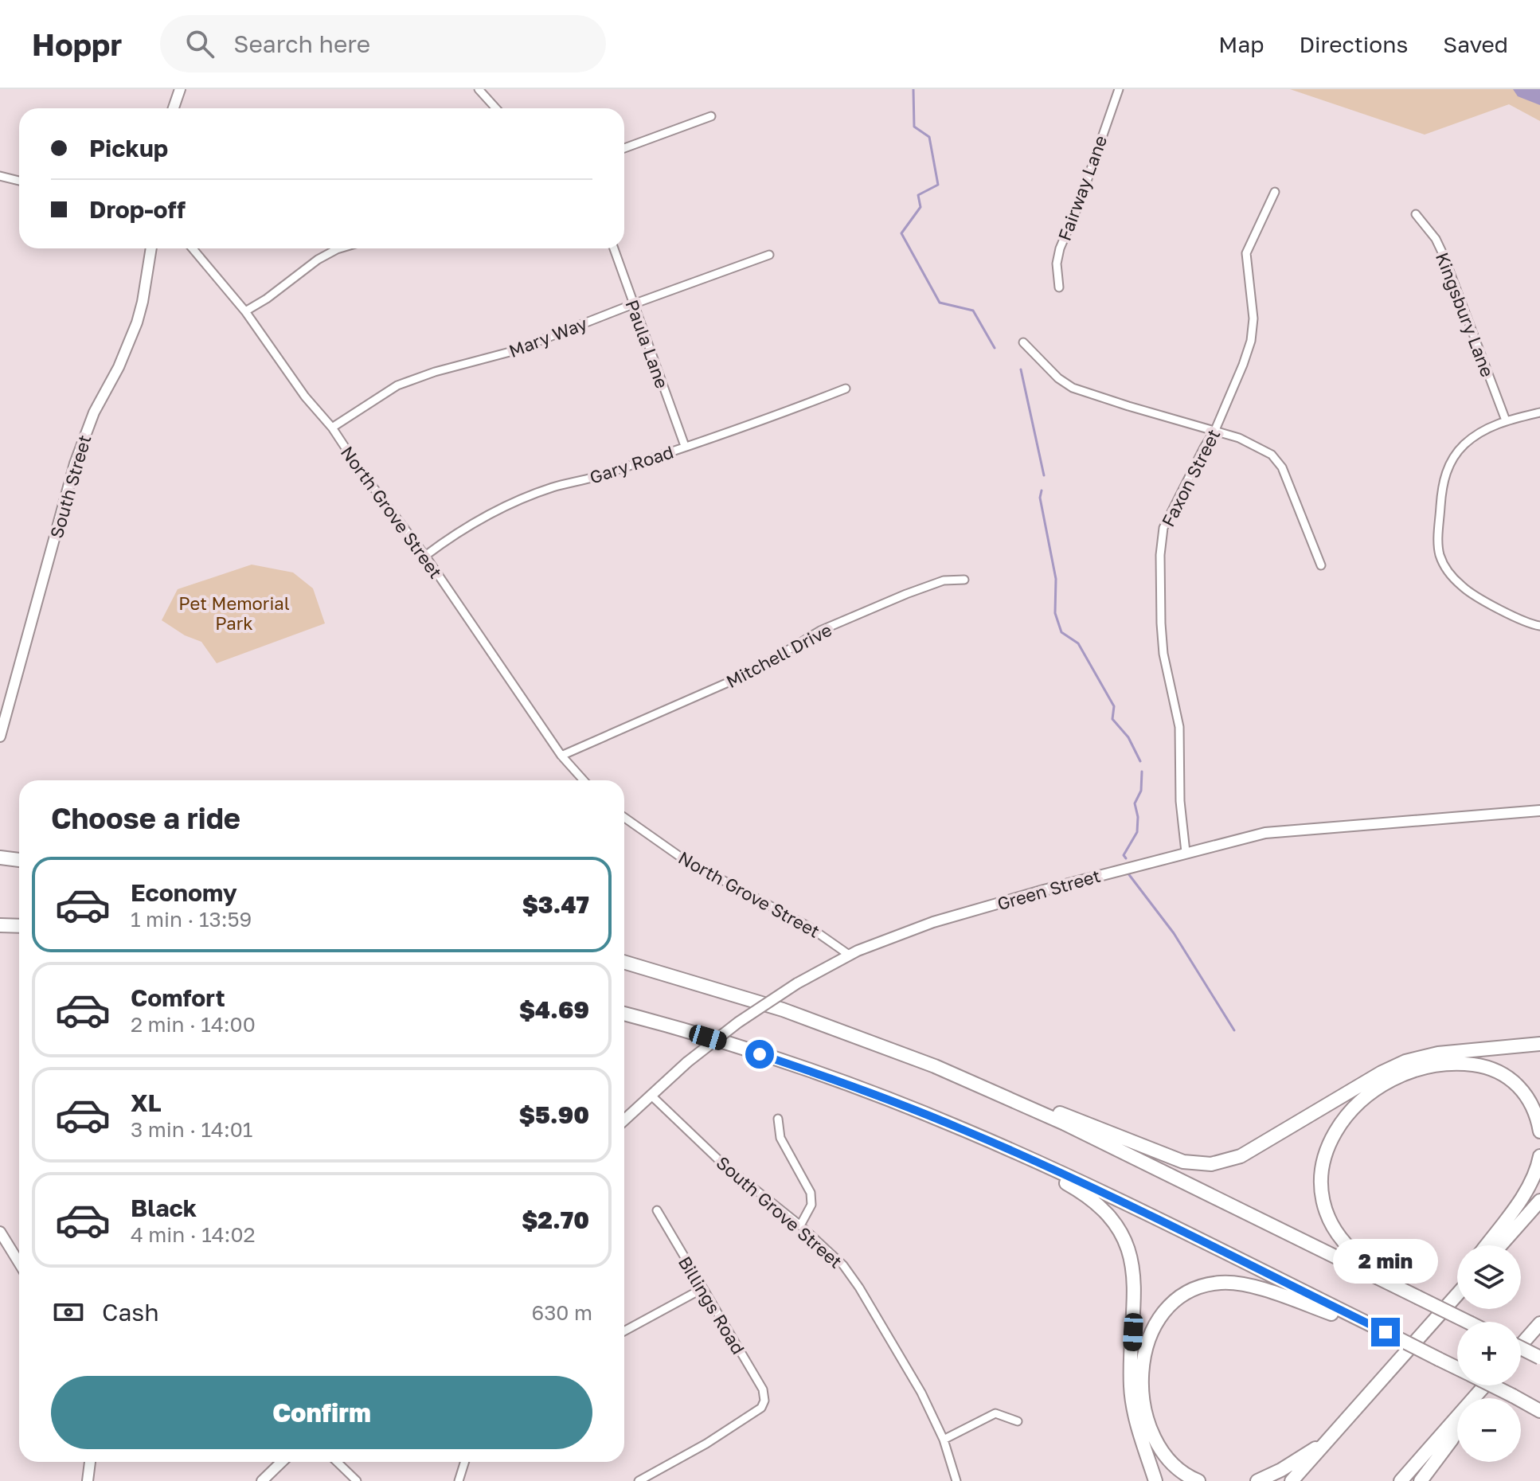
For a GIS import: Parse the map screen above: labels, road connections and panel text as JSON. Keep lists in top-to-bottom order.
{
  "streets": {
    "main road": ["South Street", "Green Street"],
    "street": [
      "Fairway Lane",
      "Kingsbury Lane",
      "Mary Way",
      "Paula Lane",
      "Gary Road",
      "Faxon Street",
      "North Grove Street",
      "Mitchell Drive",
      "South Grove Street",
      "Billings Road"
    ]
  },
  "crossings": [
    ["Mary Way", "Paula Lane"],
    ["Mary Way", "North Grove Street"],
    ["Paula Lane", "Gary Road"],
    ["Gary Road", "North Grove Street"],
    ["Faxon Street", "Green Street"],
    ["North Grove Street", "Mitchell Drive"],
    ["North Grove Street", "Green Street"],
    ["Green Street", "South Grove Street"]
  ],
  "parks": ["Pet Memorial Park"],
  "page": {
    "header": "Hoppr",
    "search": "Search here",
    "nav": ["Map", "Directions", "Saved"],
    "banner": ["Pickup", "Drop-off"],
    "heading": "Choose a ride",
    "list": [
      {
        "name": "Economy",
        "note": "1 min · 13:59",
        "value": "$3.47"
      },
      {
        "name": "Comfort",
        "note": "2 min · 14:00",
        "value": "$4.69"
      },
      {
        "name": "XL",
        "note": "3 min · 14:01",
        "value": "$5.90"
      },
      {
        "name": "Black",
        "note": "4 min · 14:02",
        "value": "$2.70"
      }
    ],
    "bubble": "2 min",
    "map_buttons": ["+", "−"],
    "pay": ["Cash", "630 m"],
    "buttons": "Confirm"
  }
}
